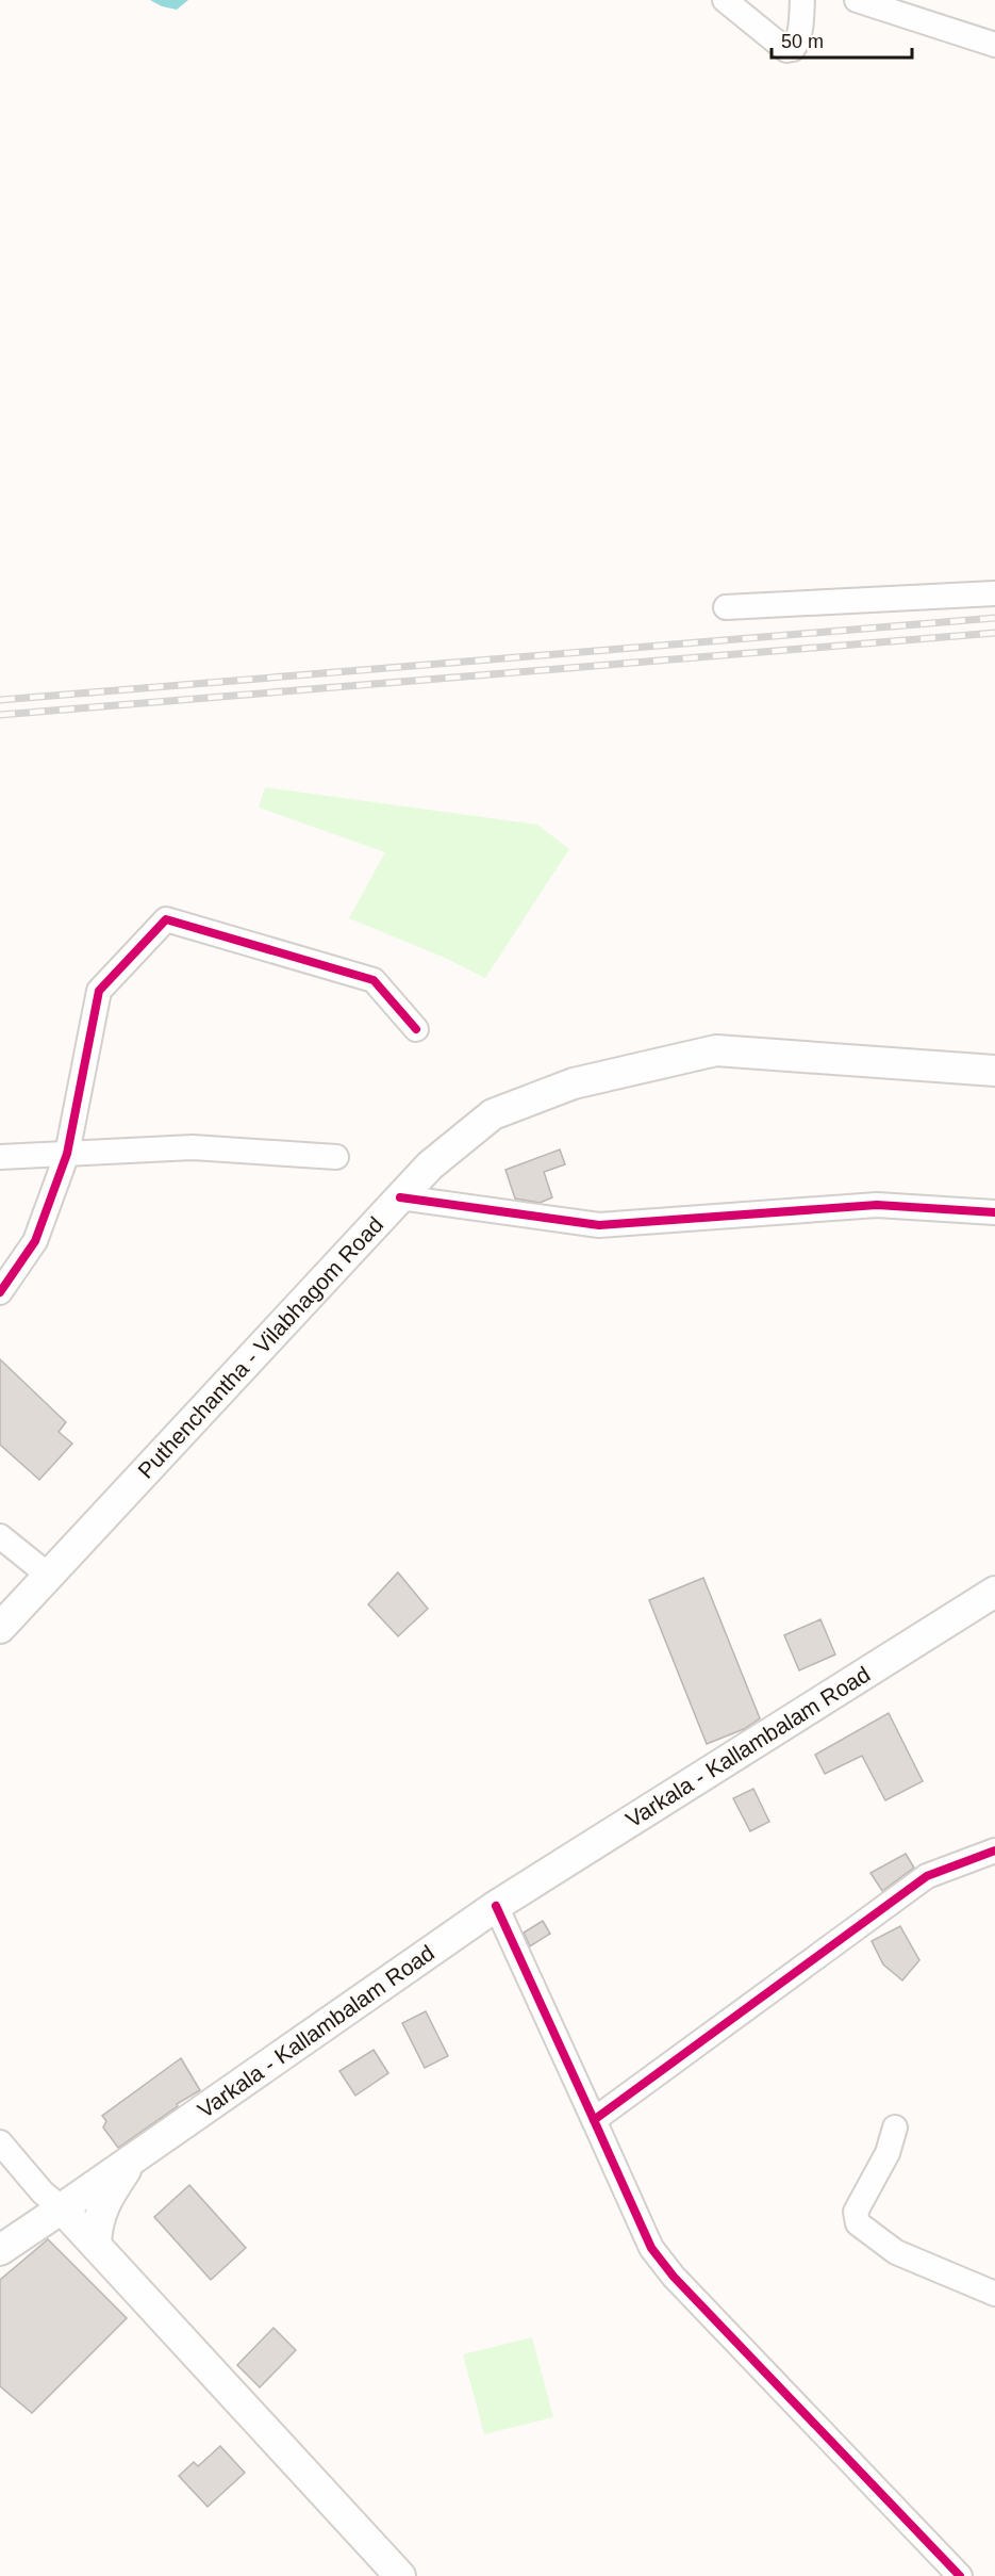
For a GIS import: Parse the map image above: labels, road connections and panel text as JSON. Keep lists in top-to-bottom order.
{
  "streets": {
    "main road": ["Puthenchantha - Vilabhagom Road", "Varkala - Kallambalam Road"]
  },
  "scale_bar": "50 m"
}
